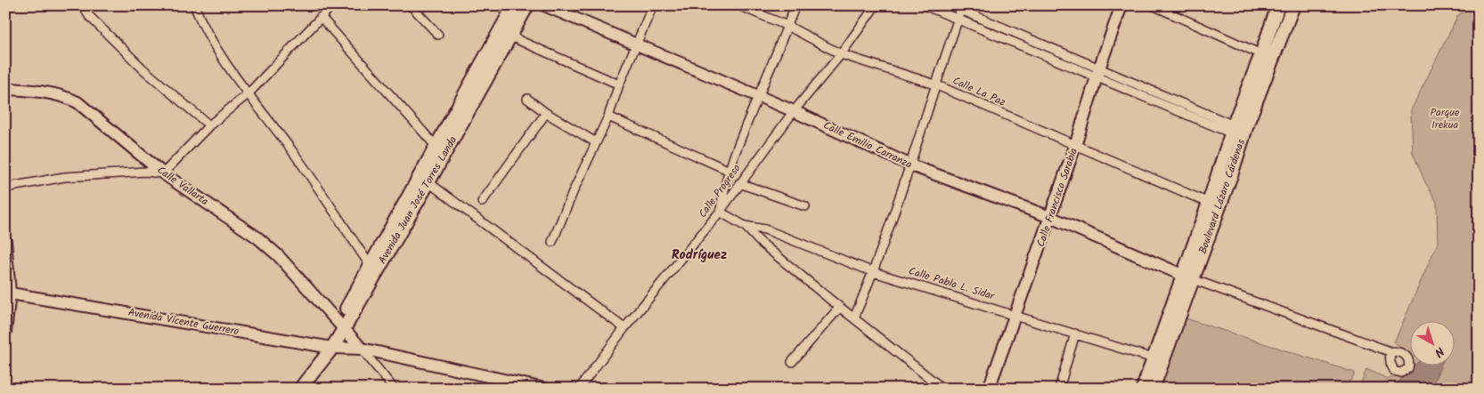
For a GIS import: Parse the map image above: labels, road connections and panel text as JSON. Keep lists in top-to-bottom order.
{
  "streets": {
    "main road": ["Boulevard Lázaro Cárdenas", "Avenida Juan José Torres Landa"],
    "street": [
      "Calle La Paz",
      "Calle Emilio Carranza",
      "Calle Vallarta",
      "Calle Progreso",
      "Calle Francisco Sarabia",
      "Calle Pablo L. Sidar",
      "Avenida Vicente Guerrero"
    ]
  },
  "crossings": [
    ["Calle La Paz", "Calle Progreso"],
    ["Calle La Paz", "Boulevard Lázaro Cárdenas"],
    ["Calle La Paz", "Calle Francisco Sarabia"],
    ["Calle Emilio Carranza", "Calle Progreso"],
    ["Calle Emilio Carranza", "Boulevard Lázaro Cárdenas"],
    ["Calle Emilio Carranza", "Calle Francisco Sarabia"],
    ["Calle Vallarta", "Avenida Juan José Torres Landa"],
    ["Boulevard Lázaro Cárdenas", "Calle Pablo L. Sidar"],
    ["Calle Francisco Sarabia", "Calle Pablo L. Sidar"],
    ["Avenida Juan José Torres Landa", "Avenida Vicente Guerrero"]
  ],
  "districts": ["Rodríguez"],
  "parks": ["Parque Irekua"],
  "north": "bottom right"
}
